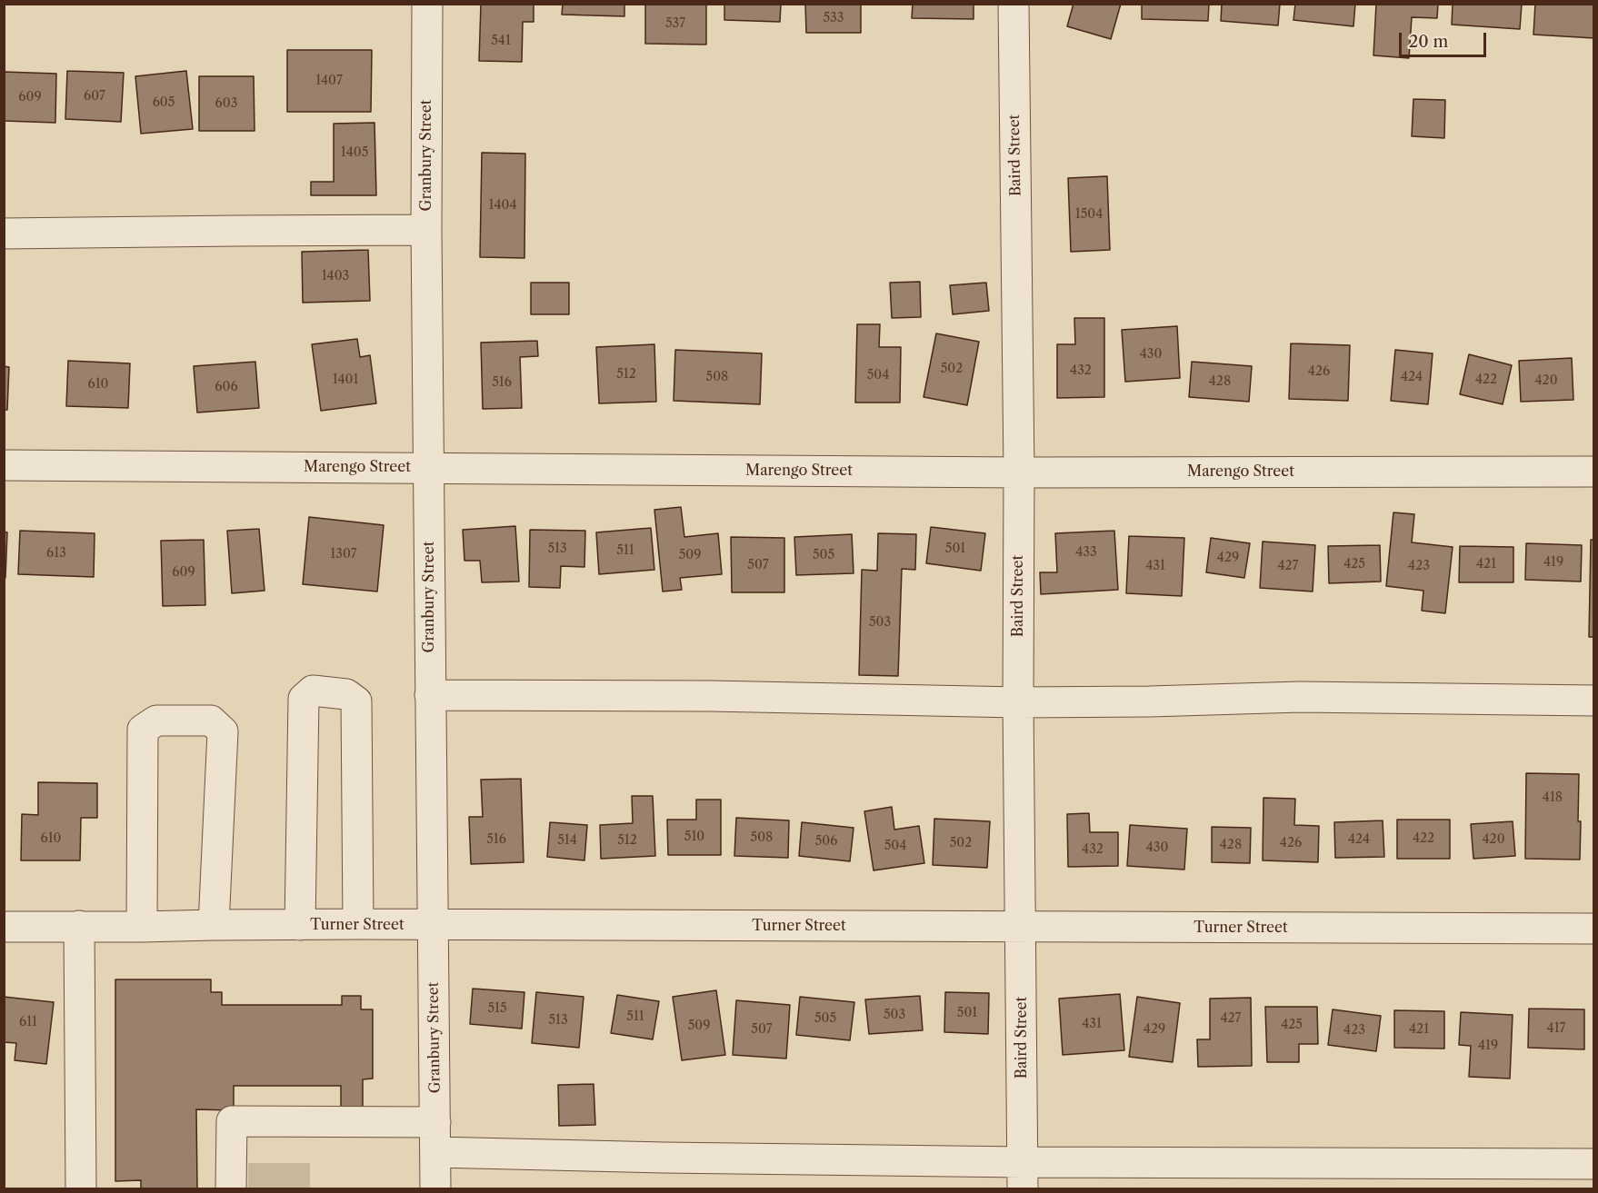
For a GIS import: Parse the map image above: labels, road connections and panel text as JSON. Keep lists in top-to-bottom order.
{
  "streets": {
    "street": [
      "Granbury Street",
      "Baird Street",
      "Marengo Street",
      "Turner Street"
    ]
  },
  "crossings": [
    ["Granbury Street", "Marengo Street"],
    ["Granbury Street", "Turner Street"],
    ["Baird Street", "Marengo Street"],
    ["Baird Street", "Turner Street"]
  ],
  "house_numbers": [
    "533",
    "537",
    "541",
    "1407",
    "607",
    "609",
    "605",
    "603",
    "1405",
    "1404",
    "1504",
    "1403",
    "430",
    "502",
    "432",
    "426",
    "512",
    "504",
    "508",
    "424",
    "1401",
    "422",
    "420",
    "428",
    "516",
    "610",
    "606",
    "513",
    "501",
    "511",
    "433",
    "613",
    "1307",
    "509",
    "505",
    "429",
    "419",
    "425",
    "421",
    "507",
    "431",
    "427",
    "423",
    "609",
    "503",
    "418",
    "510",
    "508",
    "610",
    "422",
    "516",
    "424",
    "420",
    "514",
    "512",
    "506",
    "502",
    "426",
    "428",
    "504",
    "430",
    "432",
    "515",
    "501",
    "503",
    "511",
    "505",
    "427",
    "513",
    "611",
    "431",
    "425",
    "509",
    "417",
    "507",
    "429",
    "421",
    "423",
    "419"
  ],
  "scale_bar": "20 m"
}
